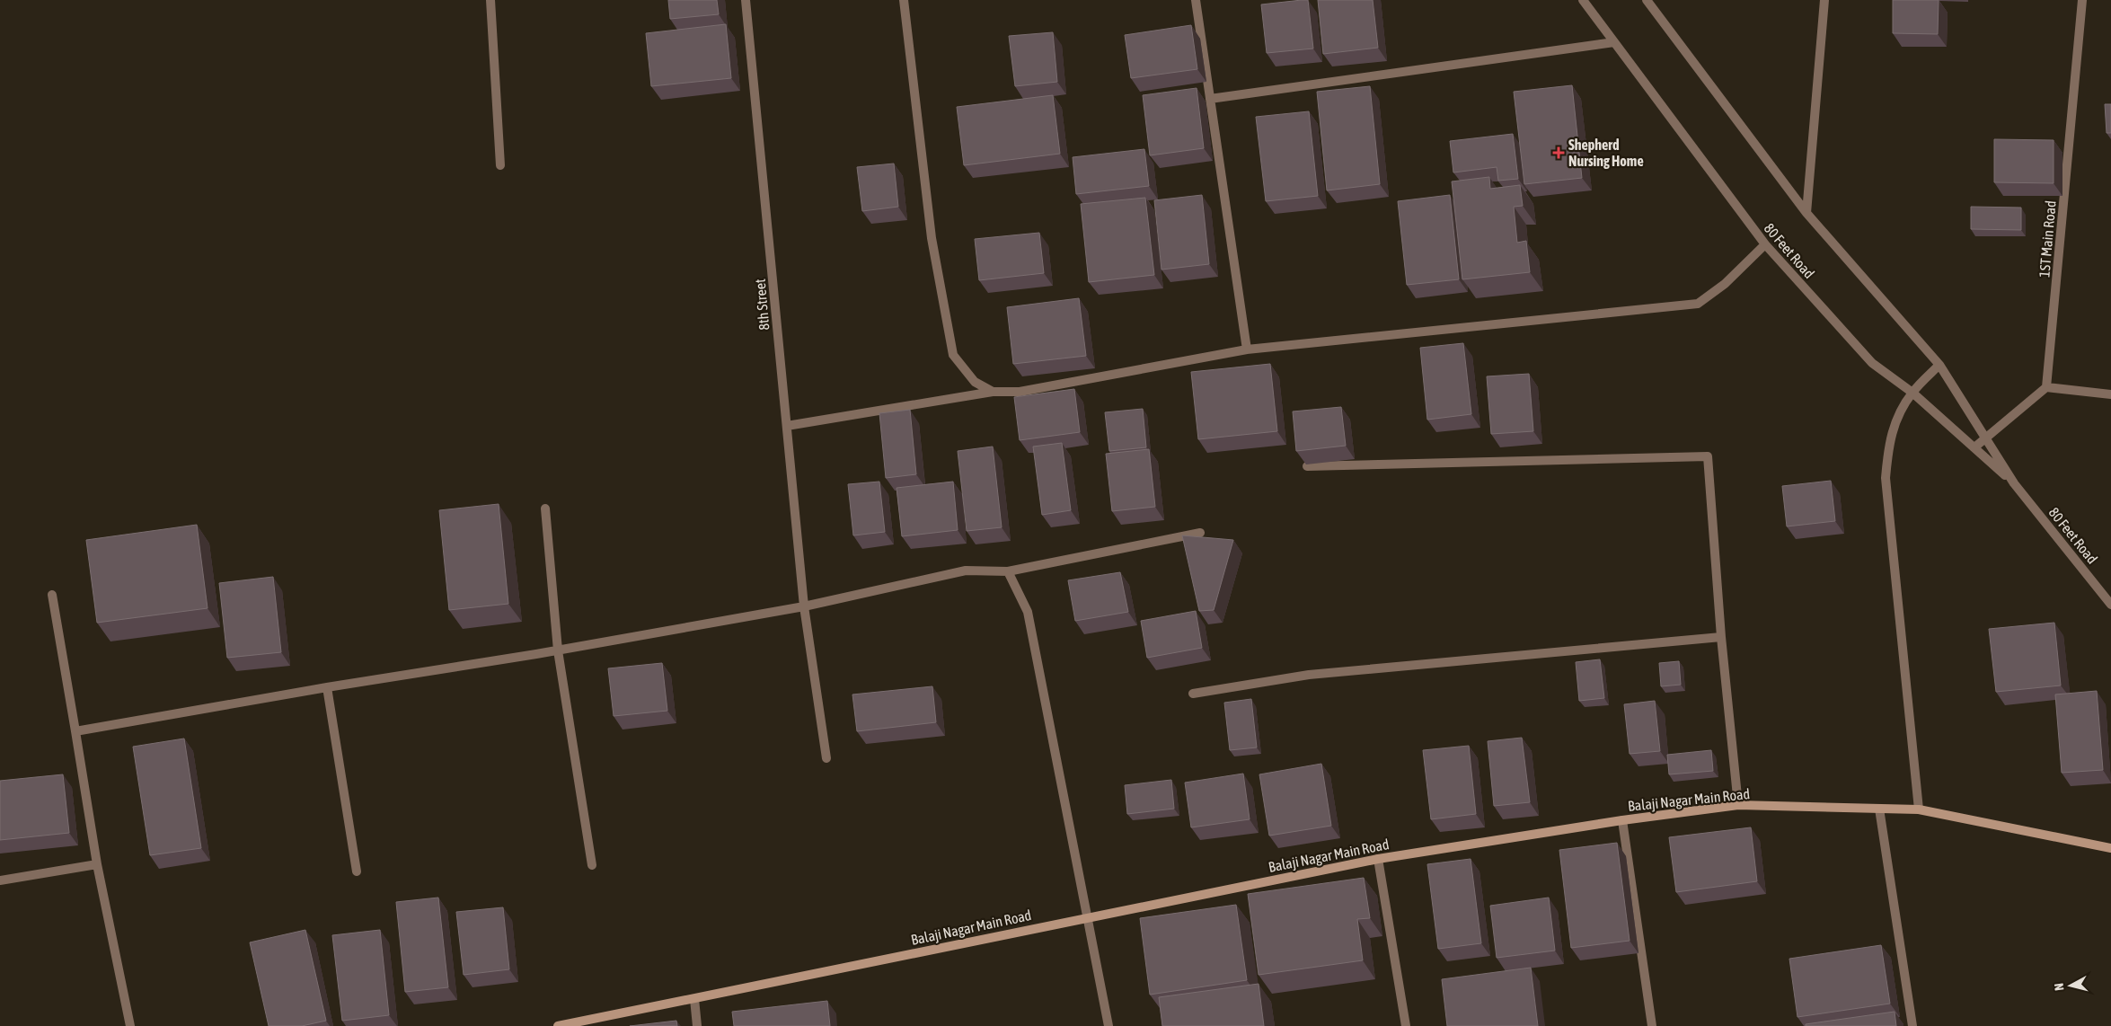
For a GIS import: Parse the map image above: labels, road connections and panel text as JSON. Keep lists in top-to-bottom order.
{
  "streets": {
    "main road": ["Balaji Nagar Main Road"],
    "street": ["1ST Main Road", "80 Feet Road", "8th Street"]
  },
  "places": {
    "health": ["Shepherd Nursing Home"]
  },
  "north": "left"
}
